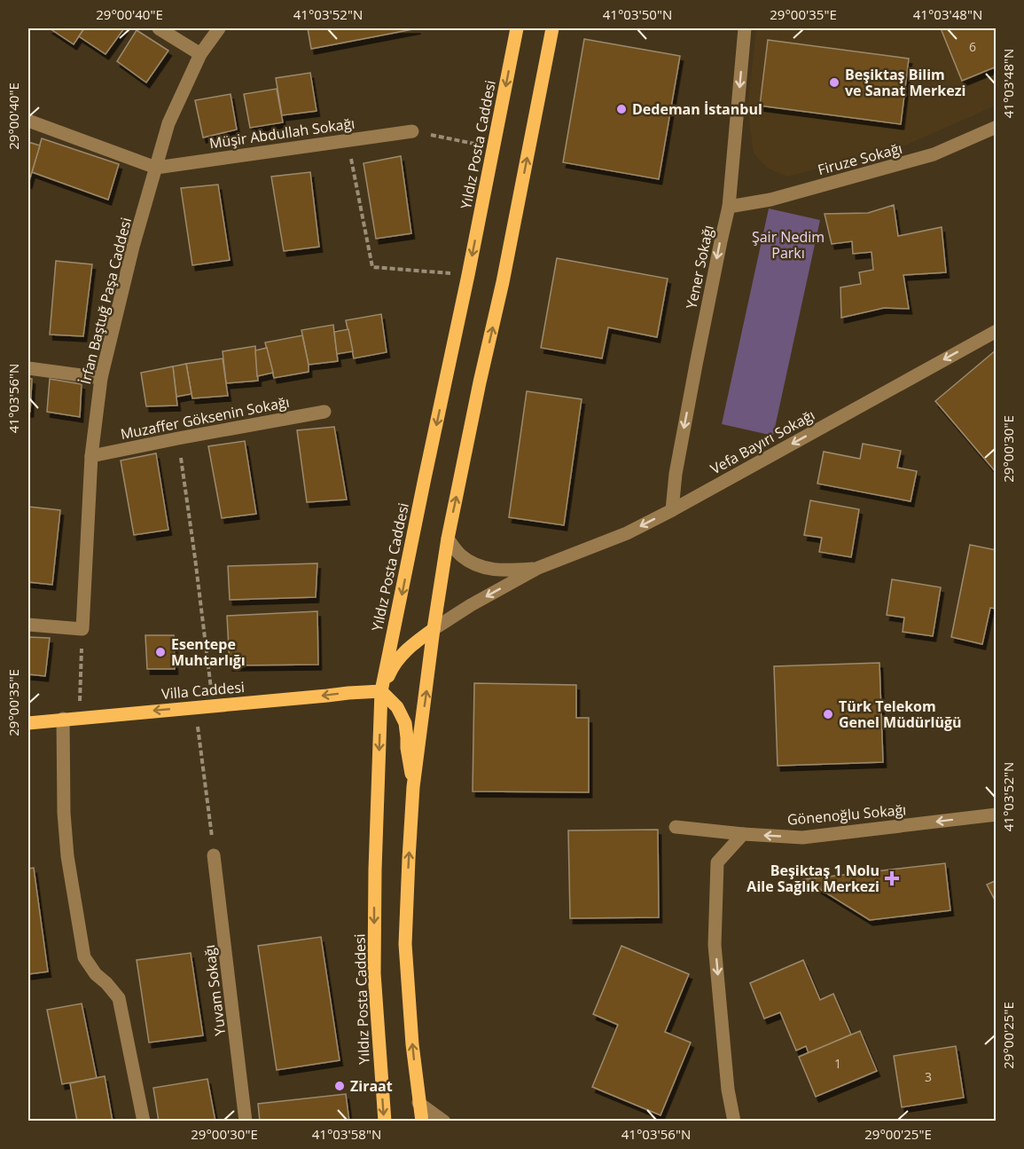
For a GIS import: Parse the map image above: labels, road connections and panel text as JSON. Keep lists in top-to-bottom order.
{
  "streets": {
    "main road": ["Yıldız Posta Caddesi", "Villa Caddesi"],
    "street": [
      "Müşir Abdullah Sokağı",
      "Firuze Sokağı",
      "Yener Sokağı",
      "İrfan Baştuğ Paşa Caddesi",
      "Muzaffer Göksenin Sokağı",
      "Vefa Bayırı Sokağı",
      "Gönenoğlu Sokağı",
      "Yuvam Sokağı"
    ]
  },
  "crossings": [
    ["Müşir Abdullah Sokağı", "İrfan Baştuğ Paşa Caddesi"],
    ["Yıldız Posta Caddesi", "Villa Caddesi"],
    ["Firuze Sokağı", "Yener Sokağı"],
    ["Yener Sokağı", "Vefa Bayırı Sokağı"],
    ["İrfan Baştuğ Paşa Caddesi", "Muzaffer Göksenin Sokağı"]
  ],
  "one_way": [
    "Yener Sokağı",
    "Vefa Bayırı Sokağı",
    "Villa Caddesi",
    "Gönenoğlu Sokağı"
  ],
  "parks": ["Şair Nedim Parkı"],
  "places": {
    "other": [
      "Beşiktaş Bilim ve Sanat Merkezi",
      "Dedeman İstanbul",
      "Esentepe Muhtarlığı",
      "Türk Telekom Genel Müdürlüğü",
      "Ziraat"
    ],
    "health": ["Beşiktaş 1 Nolu Aile Sağlık Merkezi"]
  },
  "house_numbers": ["6", "1", "3"],
  "coordinates": [
    "29°00'40\"E",
    "41°03'52\"N",
    "41°03'50\"N",
    "29°00'35\"E",
    "41°03'48\"N",
    "41°03'56\"N",
    "29°00'30\"E",
    "29°00'25\"E",
    "41°03'58\"N"
  ]
}
